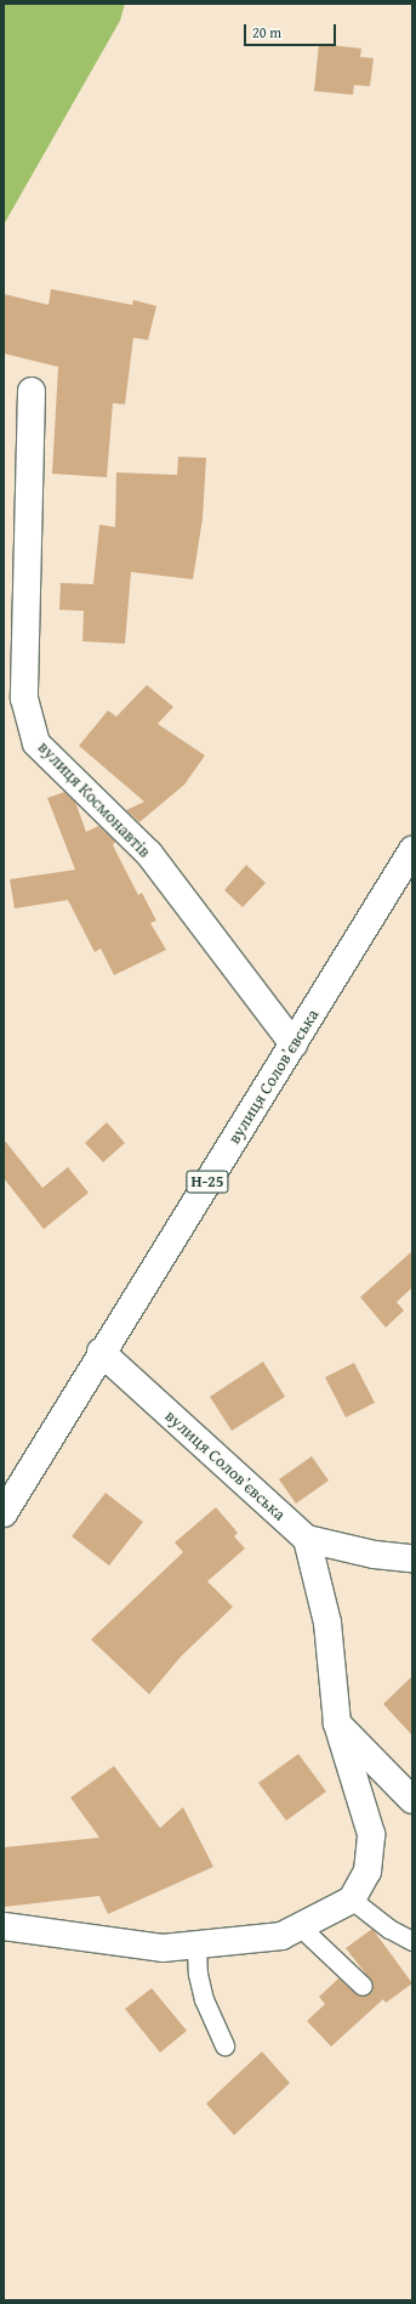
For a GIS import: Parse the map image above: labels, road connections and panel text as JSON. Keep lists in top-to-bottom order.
{
  "streets": {
    "street": ["вулиця Космонавтів", "вулиця Соловʼєвська", "Н-25"]
  },
  "crossings": [
    ["вулиця Космонавтів", "вулиця Соловʼєвська"]
  ],
  "scale_bar": "20 m"
}
